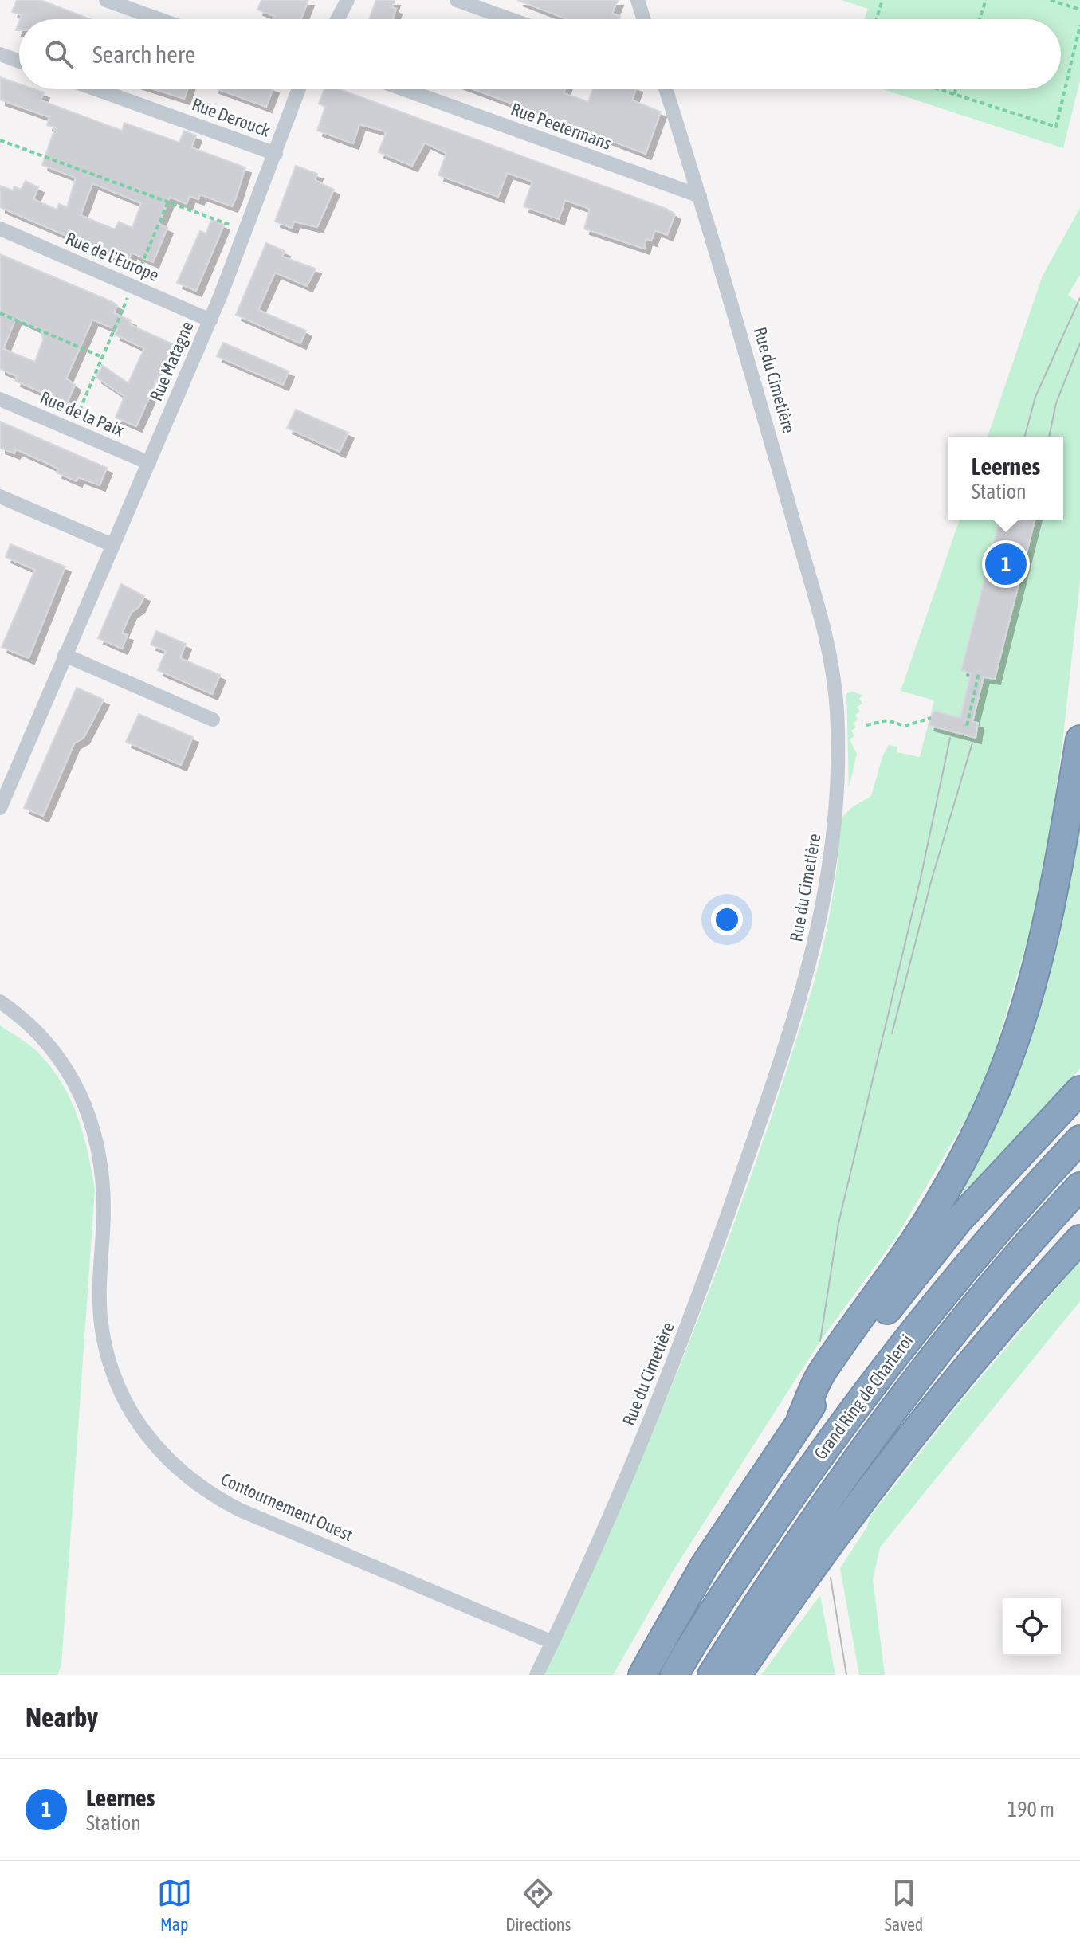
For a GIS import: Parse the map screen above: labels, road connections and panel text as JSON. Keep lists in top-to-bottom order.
{
  "streets": {
    "highway": ["Grand Ring de Charleroi"],
    "street": [
      "Rue Derouck",
      "Rue Peetermans",
      "Rue de l'Europe",
      "Rue Matagne",
      "Rue du Cimetière",
      "Rue de la Paix",
      "Contournement Ouest"
    ]
  },
  "crossings": [
    ["Rue Derouck", "Rue Matagne"],
    ["Rue Peetermans", "Rue du Cimetière"],
    ["Rue de l'Europe", "Rue Matagne"],
    ["Rue Matagne", "Rue de la Paix"],
    ["Rue du Cimetière", "Contournement Ouest"]
  ],
  "page": {
    "search": "Search here",
    "popup": ["Leernes", "Station"],
    "pins": "1",
    "heading": "Nearby",
    "list": [
      {
        "mark": "1",
        "name": "Leernes",
        "note": "Station",
        "value": "190 m"
      }
    ],
    "nav": ["Map", "Directions", "Saved"]
  }
}
